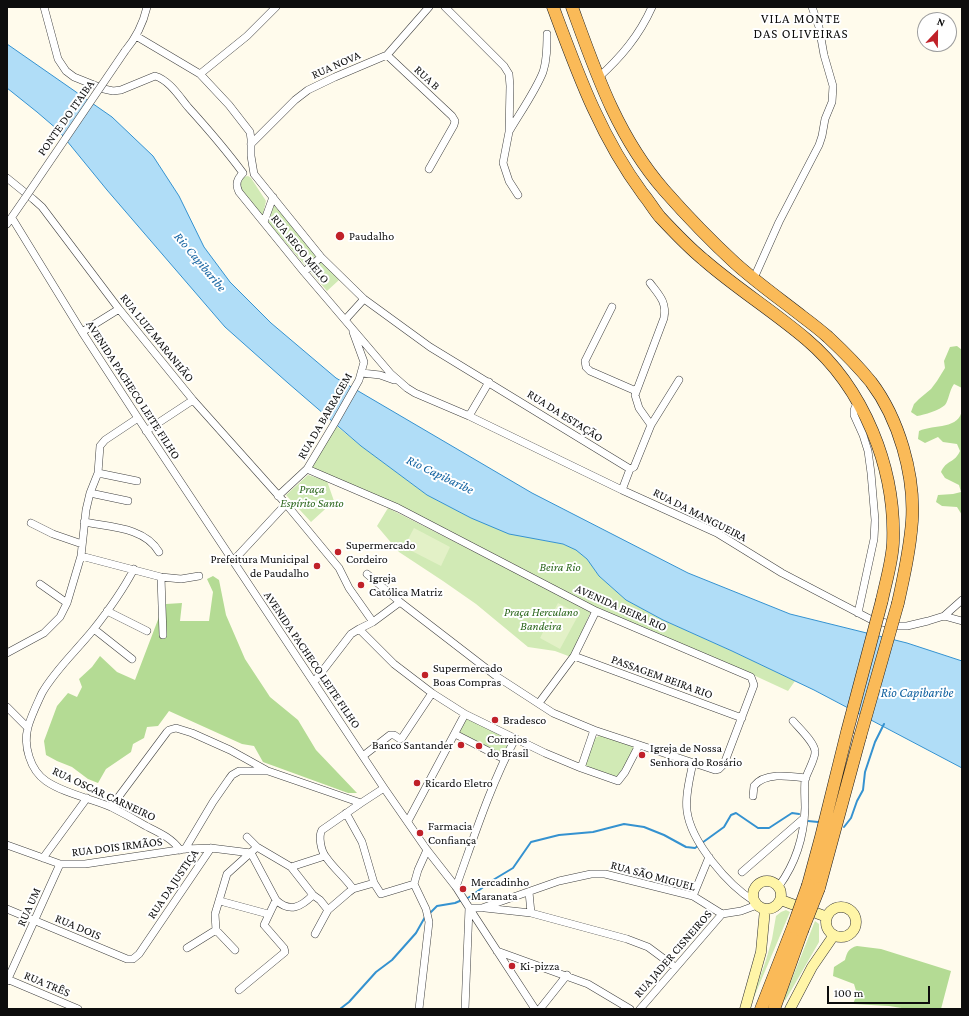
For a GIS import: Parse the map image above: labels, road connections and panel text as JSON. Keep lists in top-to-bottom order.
{
  "streets": {
    "street": [
      "RUA NOVA",
      "RUA B",
      "PONTE DO ITAIBA",
      "RUA REGO MELO",
      "RUA LUIZ MARANHÃO",
      "AVENIDA PACHECO LEITE FILHO",
      "RUA DA BARRAGEM",
      "RUA DA ESTAÇÃO",
      "RUA DA MANGUEIRA",
      "AVENIDA BEIRA RIO",
      "PASSAGEM BEIRA RIO",
      "RUA OSCAR CARNEIRO",
      "RUA DOIS IRMÃOS",
      "RUA SÃO MIGUEL",
      "RUA DA JUSTIÇA",
      "RUA UM",
      "RUA DOIS",
      "RUA JADER CISNEIROS",
      "RUA TRÊS"
    ]
  },
  "crossings": [
    ["RUA NOVA", "RUA B"],
    ["PONTE DO ITAIBA", "AVENIDA PACHECO LEITE FILHO"],
    ["RUA REGO MELO", "RUA DA BARRAGEM"],
    ["RUA REGO MELO", "RUA DA MANGUEIRA"],
    ["RUA LUIZ MARANHÃO", "RUA DA BARRAGEM"],
    ["AVENIDA PACHECO LEITE FILHO", "RUA SÃO MIGUEL"],
    ["RUA DA BARRAGEM", "RUA DA MANGUEIRA"],
    ["RUA DA BARRAGEM", "AVENIDA BEIRA RIO"],
    ["AVENIDA BEIRA RIO", "PASSAGEM BEIRA RIO"],
    ["RUA OSCAR CARNEIRO", "RUA DOIS IRMÃOS"],
    ["RUA OSCAR CARNEIRO", "RUA DA JUSTIÇA"],
    ["RUA DOIS IRMÃOS", "RUA DA JUSTIÇA"],
    ["RUA DOIS IRMÃOS", "RUA UM"],
    ["RUA SÃO MIGUEL", "RUA JADER CISNEIROS"],
    ["RUA DA JUSTIÇA", "RUA DOIS"],
    ["RUA UM", "RUA DOIS"],
    ["RUA UM", "RUA TRÊS"]
  ],
  "districts": ["VILA MONTE DAS OLIVEIRAS"],
  "water": ["Rio Capibaribe"],
  "parks": ["Praça Espírito Santo", "Beira Rio", "Praça Herculano Bandeira"],
  "places": [
    "Paudalho",
    "Supermercado Cordeiro",
    "Prefeitura Municipal de Paudalho",
    "Igreja Católica Matriz",
    "Supermercado Boas Compras",
    "Bradesco",
    "Banco Santander",
    "Correios do Brasil",
    "Igreja de Nossa Senhora do Rosário",
    "Ricardo Eletro",
    "Farmacia Confiança",
    "Mercadinho Maranata",
    "Ki-pizza"
  ],
  "scale_bar": "100 m",
  "north": "top"
}
